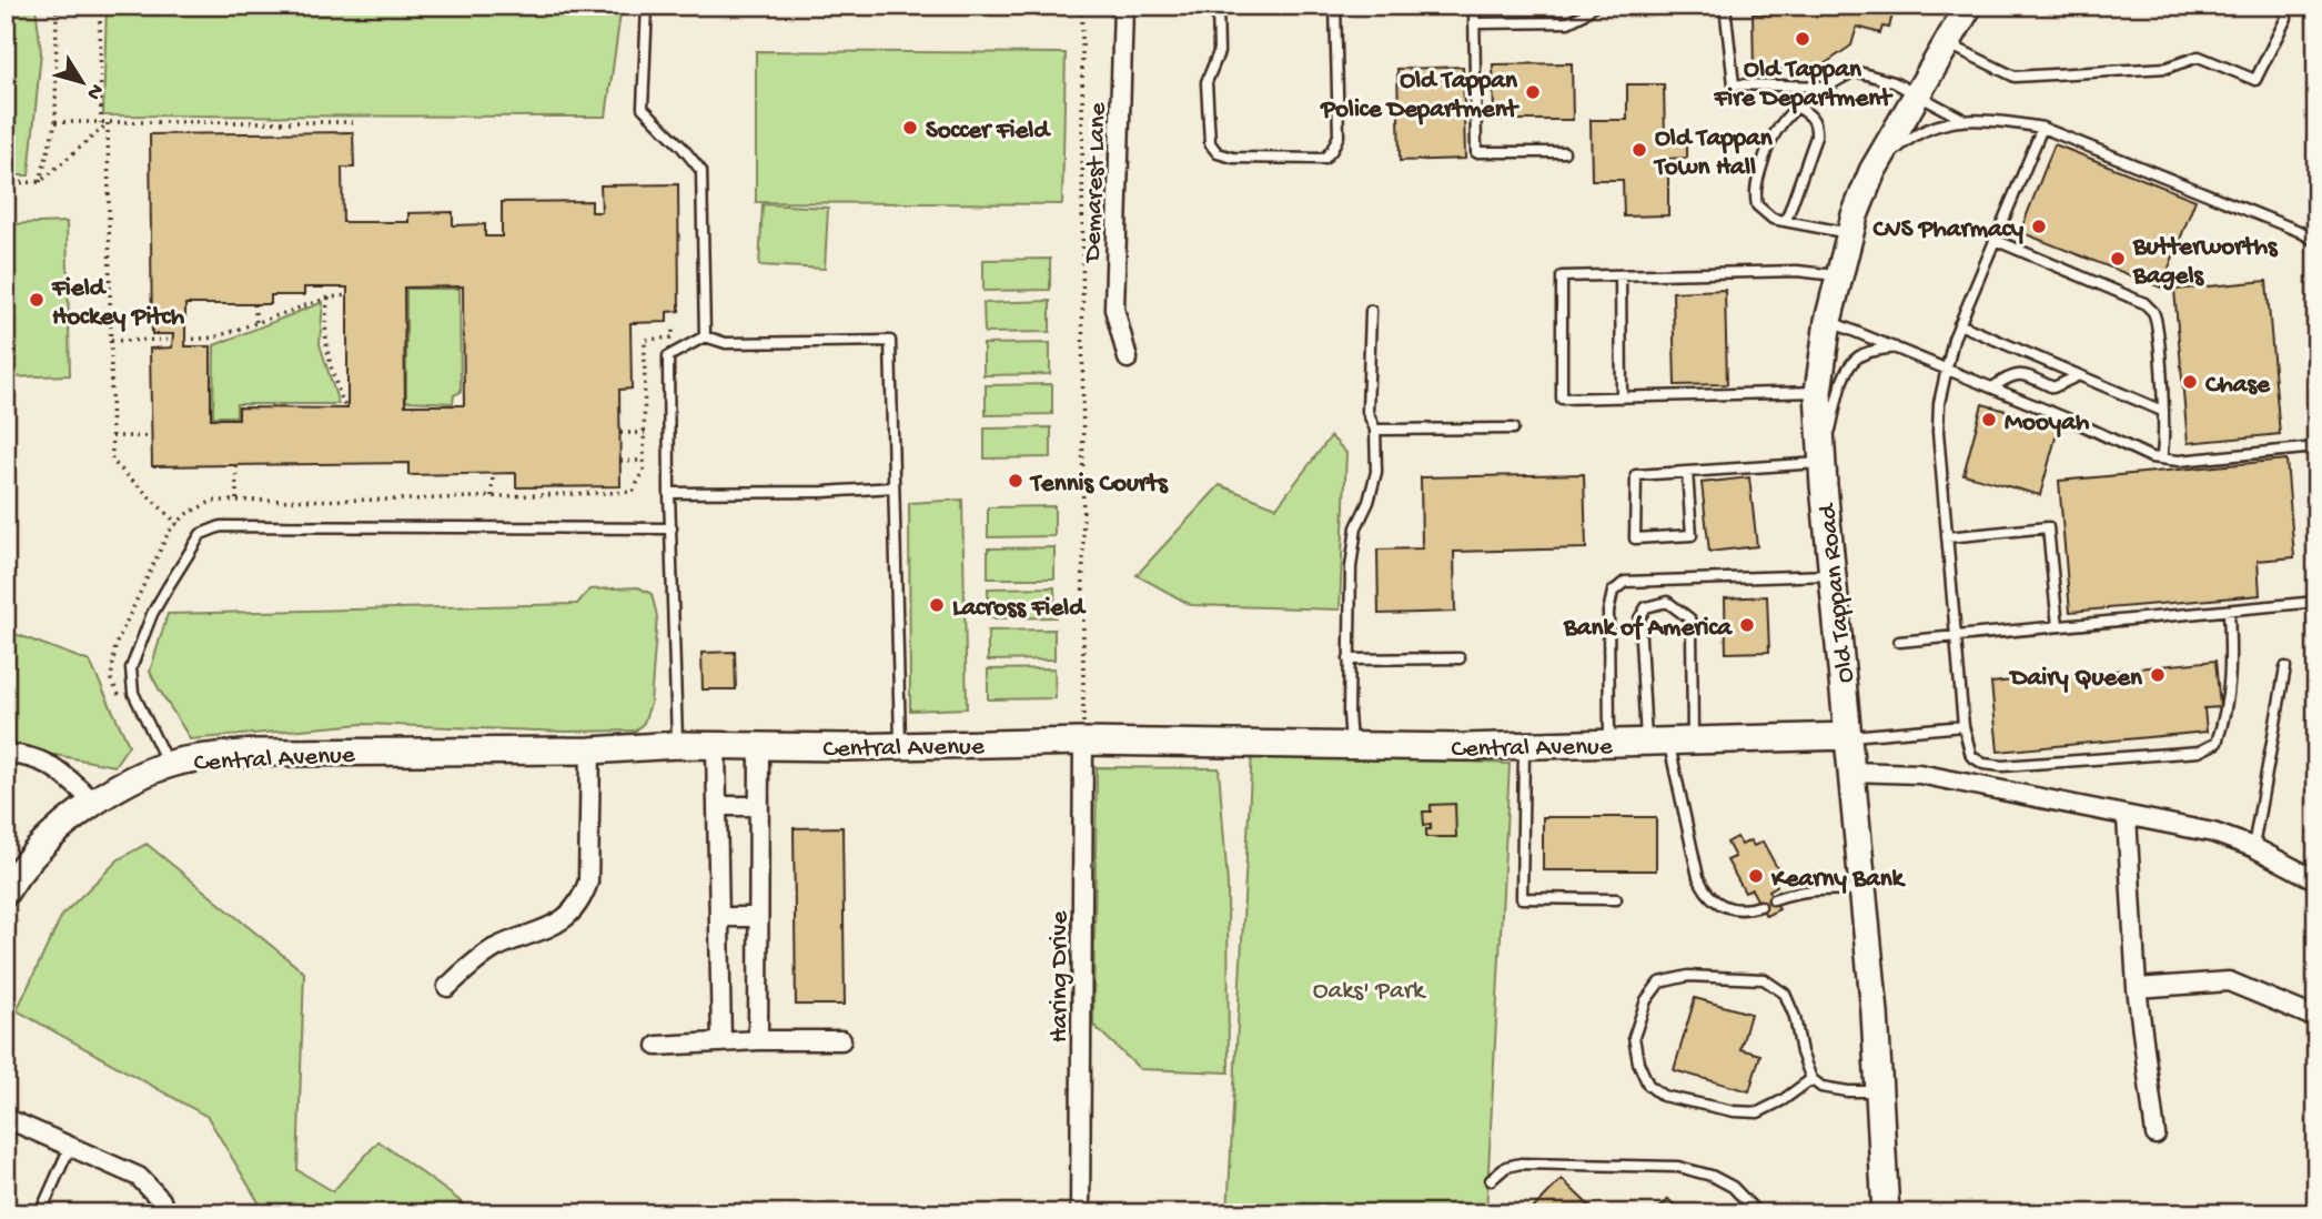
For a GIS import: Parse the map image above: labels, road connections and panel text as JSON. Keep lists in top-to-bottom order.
{
  "streets": {
    "street": [
      "Demarest Lane",
      "Old Tappan Road",
      "Central Avenue",
      "Haring Drive"
    ]
  },
  "crossings": [
    ["Old Tappan Road", "Central Avenue"],
    ["Central Avenue", "Haring Drive"]
  ],
  "parks": ["Oaks' Park"],
  "places": [
    "Old Tappan Fire Department",
    "Old Tappan Police Department",
    "Soccer Field",
    "Old Tappan Town Hall",
    "CVS Pharmacy",
    "Butterworths Bagels",
    "Field Hockey Pitch",
    "Chase",
    "Mooyah",
    "Tennis Courts",
    "Lacross Field",
    "Bank of America",
    "Dairy Queen",
    "Kearny Bank"
  ],
  "north": "bottom right"
}
